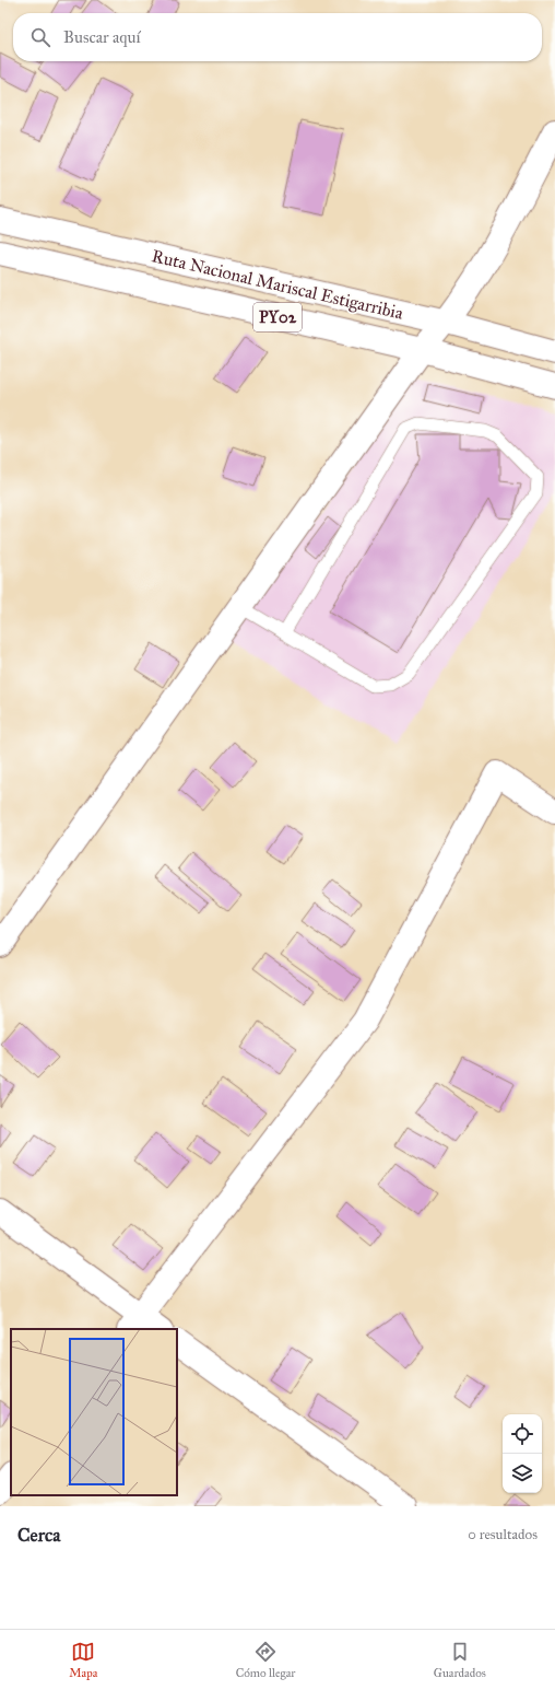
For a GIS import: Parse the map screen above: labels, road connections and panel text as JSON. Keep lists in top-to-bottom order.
{
  "streets": {
    "main road": ["Ruta Nacional Mariscal Estigarribia", "PY02"]
  },
  "page": {
    "search": "Buscar aquí",
    "heading": ["Cerca", "0 resultados"],
    "nav": ["Mapa", "Cómo llegar", "Guardados"]
  }
}
